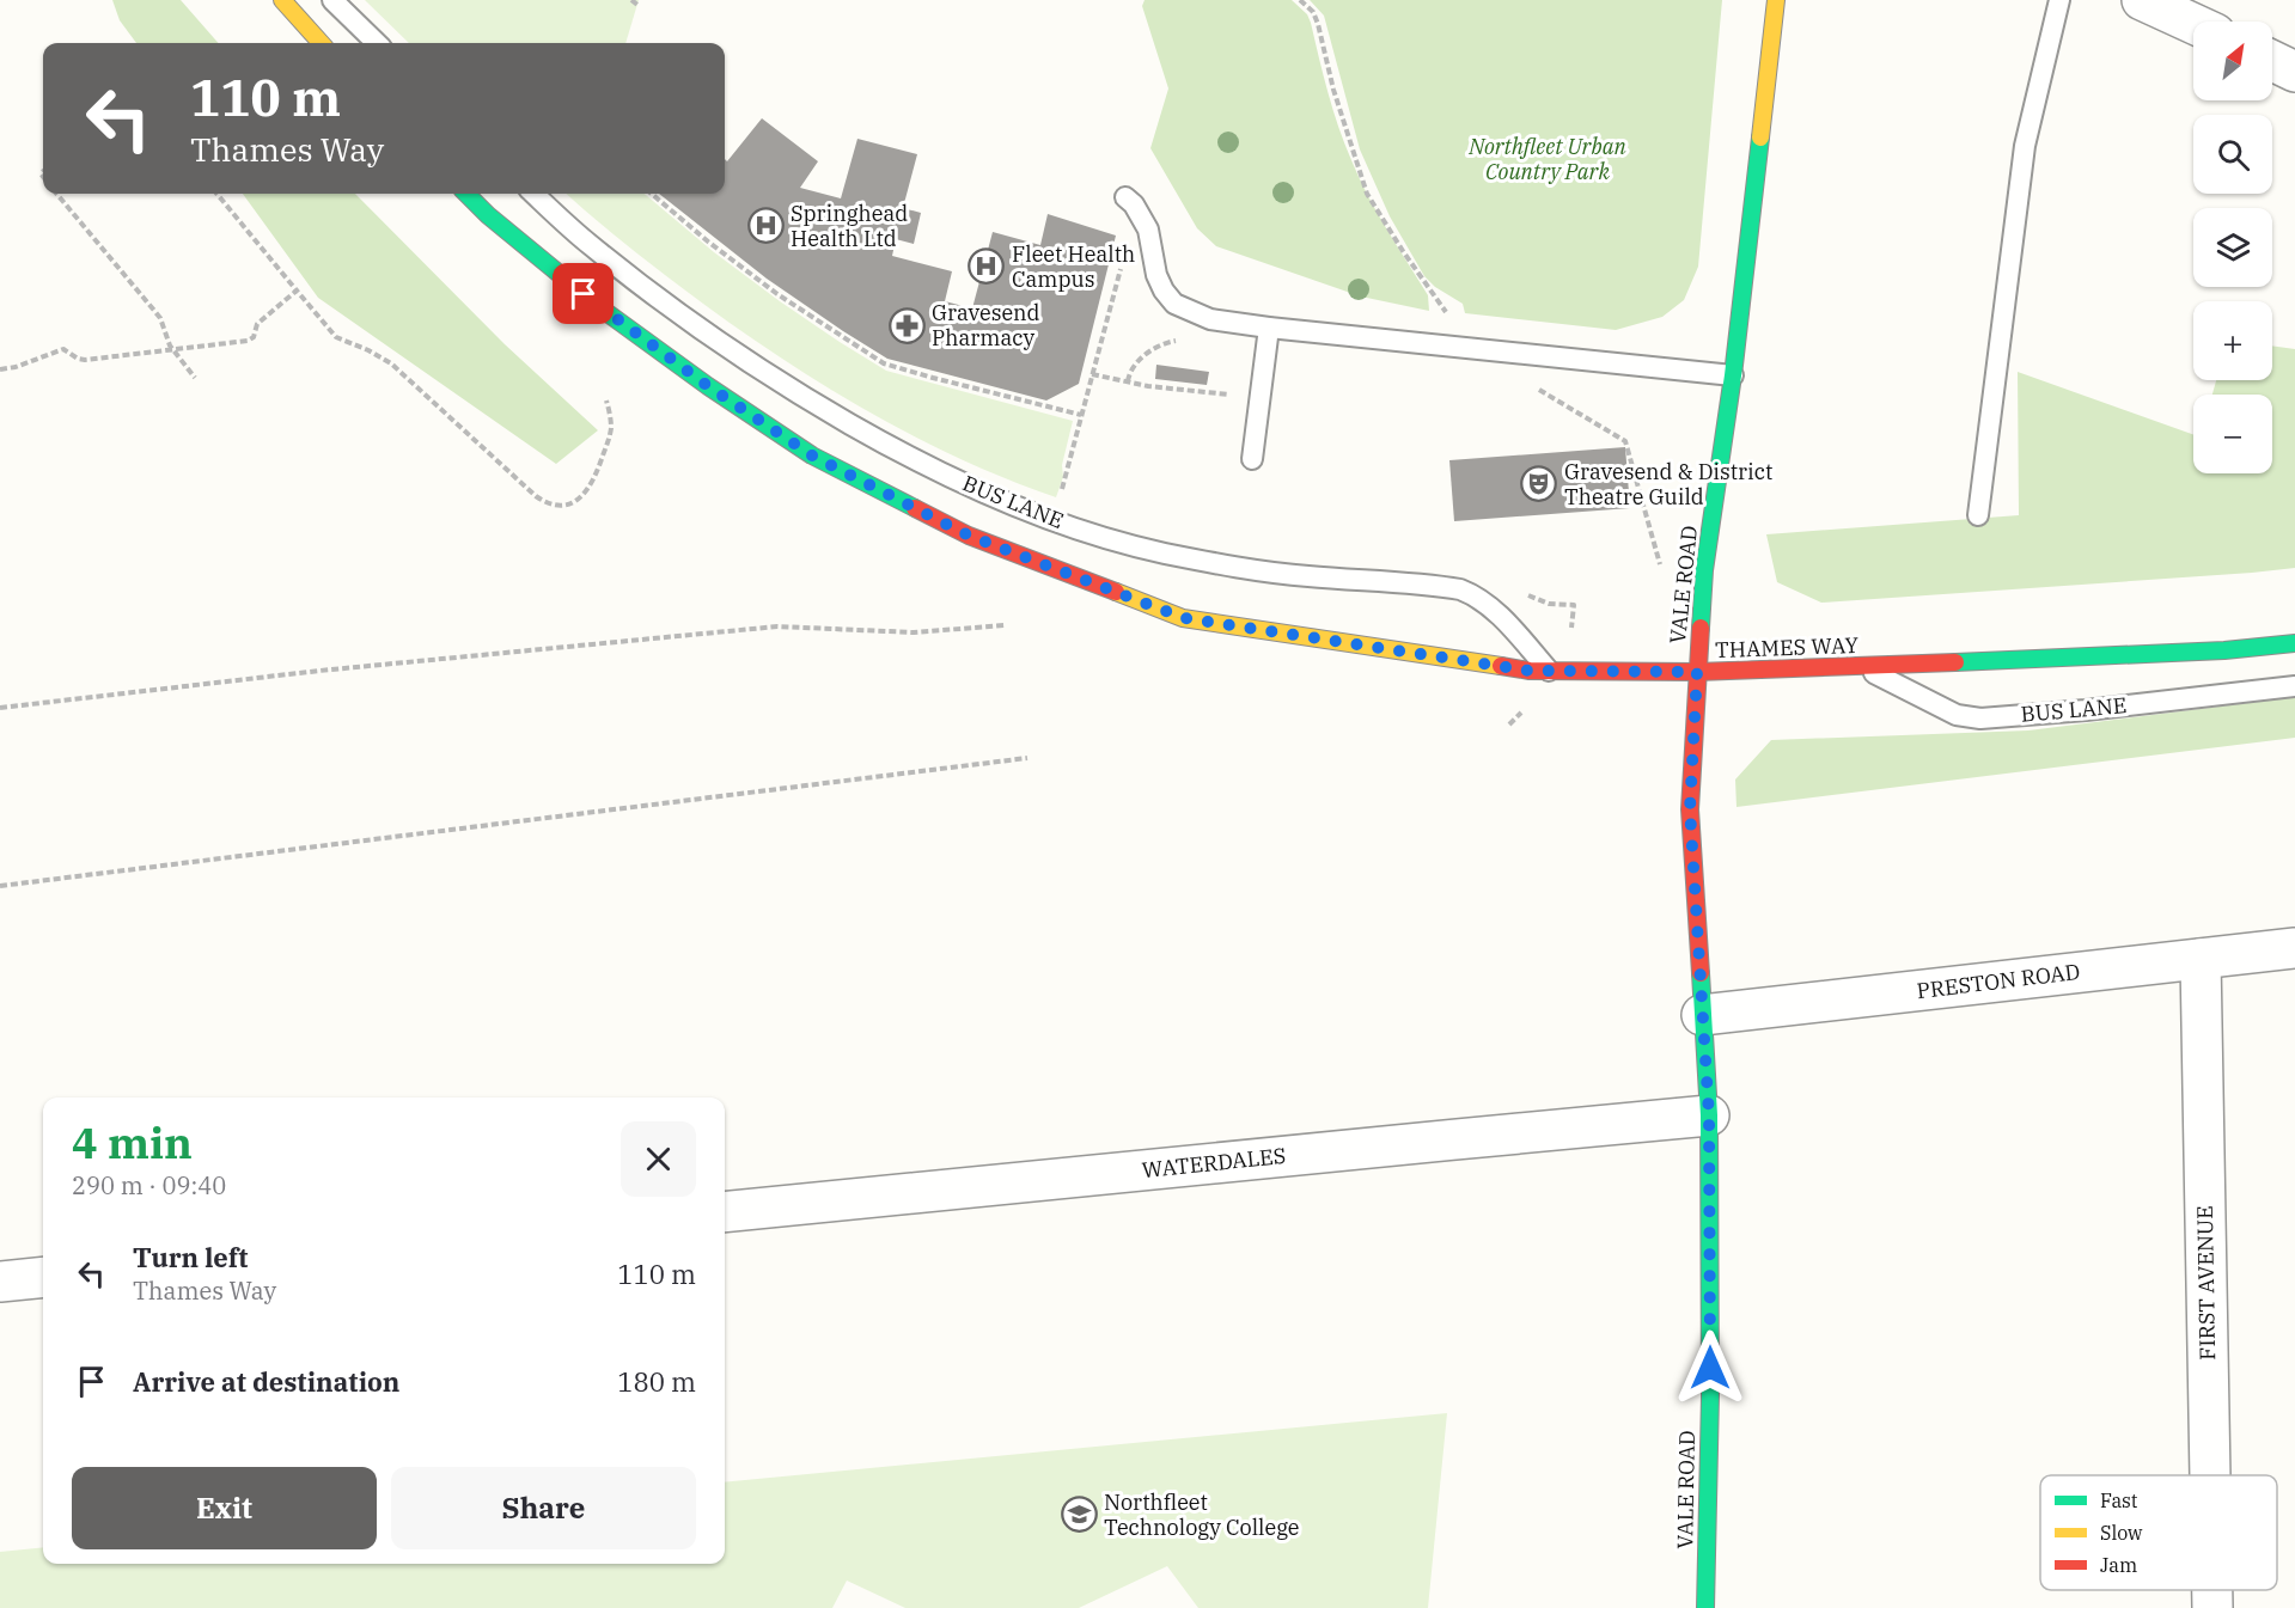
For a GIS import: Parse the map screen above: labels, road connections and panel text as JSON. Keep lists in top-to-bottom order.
{
  "streets": {
    "main road": ["VALE ROAD", "THAMES WAY"],
    "street": ["PRESTON ROAD", "WATERDALES", "FIRST AVENUE"],
    "lane": ["BUS LANE"]
  },
  "crossings": [
    ["BUS LANE", "THAMES WAY"],
    ["VALE ROAD", "THAMES WAY"],
    ["VALE ROAD", "PRESTON ROAD"],
    ["VALE ROAD", "WATERDALES"],
    ["PRESTON ROAD", "FIRST AVENUE"]
  ],
  "parks": ["Northfleet Urban Country Park"],
  "places": {
    "hospital": ["Springhead Health Ltd", "Fleet Health Campus"],
    "pharmacy": ["Gravesend Pharmacy"],
    "theatre": ["Gravesend & District Theatre Guild"],
    "school or university": ["Northfleet Technology College"]
  },
  "legend": ["Fast", "Slow", "Jam"],
  "north": "top right",
  "page": {
    "map_buttons": ["+", "−"],
    "turn": ["110 m", "Thames Way"],
    "heading": ["4 min", "290 m · 09:40"],
    "list": [
      {
        "name": "Turn left",
        "note": "Thames Way",
        "value": "110 m"
      },
      {
        "name": "Arrive at destination",
        "value": "180 m"
      }
    ],
    "buttons": ["Exit", "Share"]
  }
}
